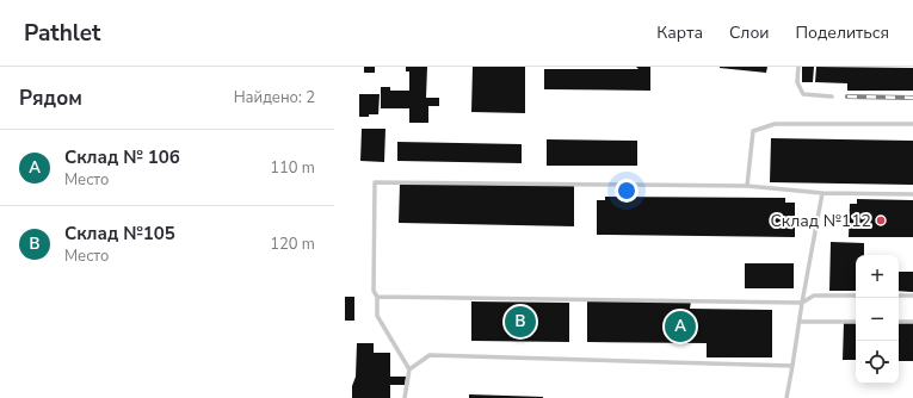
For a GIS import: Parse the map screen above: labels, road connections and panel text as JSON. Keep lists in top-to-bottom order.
{
  "places": ["Склад №112"],
  "page": {
    "header": "Pathlet",
    "nav": ["Карта", "Слои", "Поделиться"],
    "heading": ["Рядом", "Найдено: 2"],
    "list": [
      {
        "mark": "A",
        "name": "Склад № 106",
        "note": "Место",
        "value": "110 m"
      },
      {
        "mark": "B",
        "name": "Склад №105",
        "note": "Место",
        "value": "120 m"
      }
    ],
    "map_buttons": ["+", "−"],
    "pins": ["B", "A"]
  }
}
